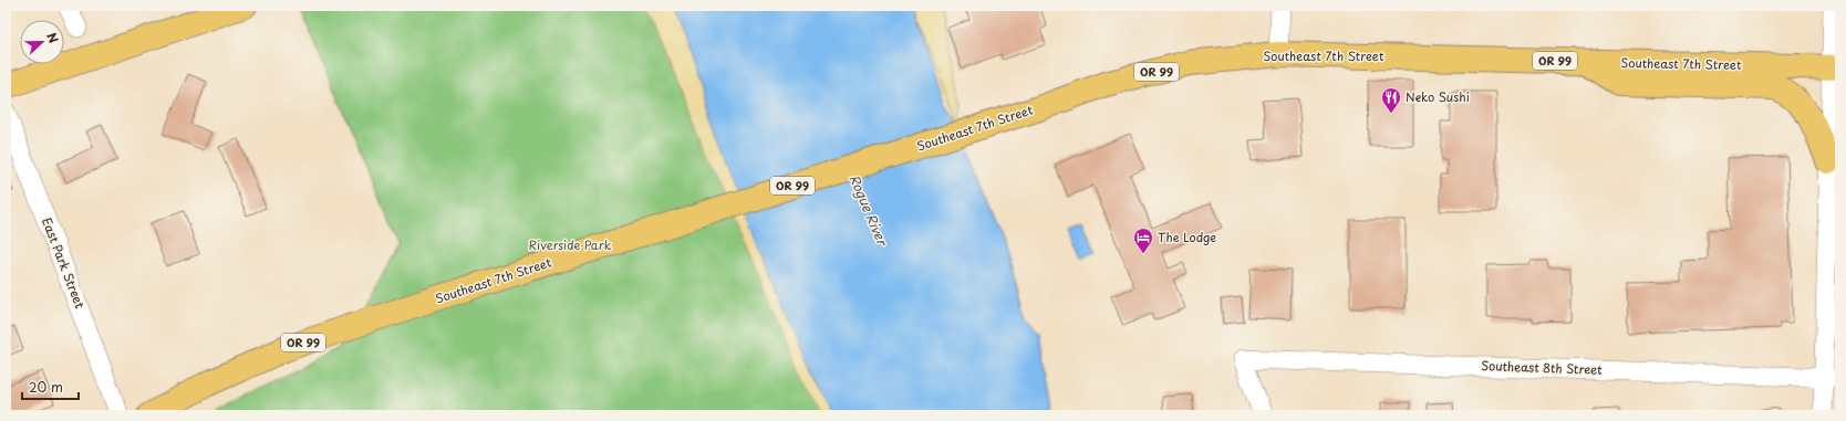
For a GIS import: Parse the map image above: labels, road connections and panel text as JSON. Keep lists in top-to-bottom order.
{
  "streets": {
    "highway": ["Southeast 7th Street", "OR 99"],
    "street": ["East Park Street", "Southeast 8th Street"]
  },
  "water": ["Rogue River"],
  "parks": ["Riverside Park"],
  "places": {
    "restaurant": ["Neko Sushi"],
    "hotel": ["The Lodge"]
  },
  "scale_bar": "20 m",
  "north": "right"
}
